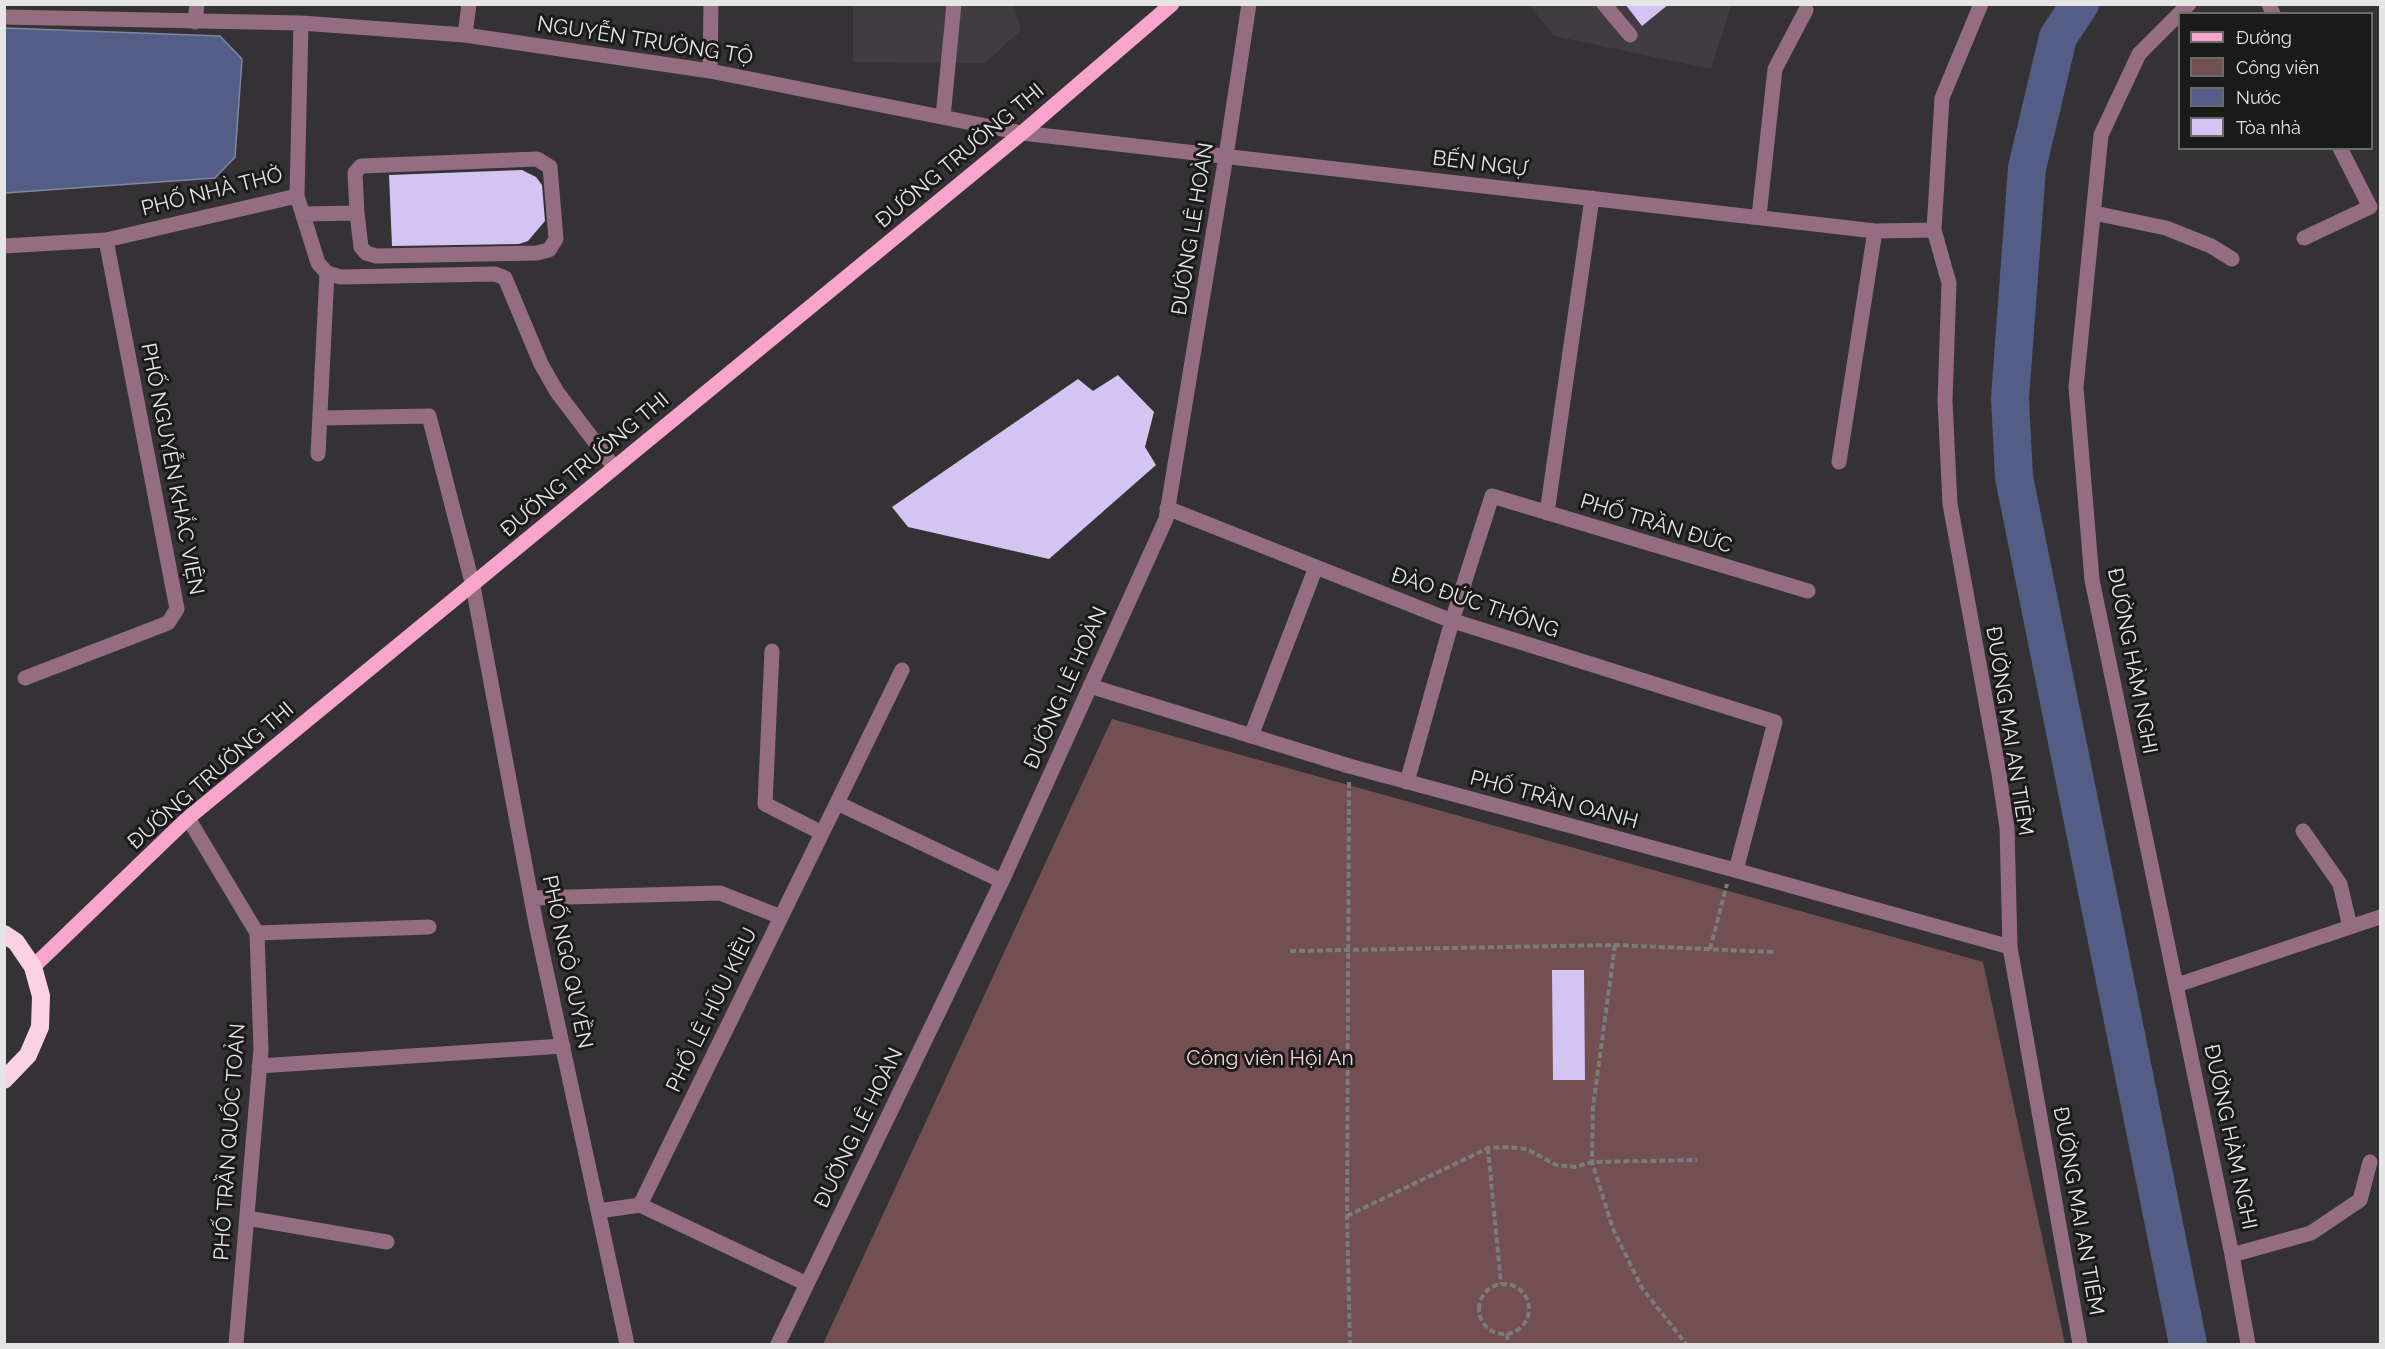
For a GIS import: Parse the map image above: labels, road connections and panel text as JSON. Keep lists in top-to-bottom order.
{
  "streets": {
    "main road": ["ĐƯỜNG TRƯỜNG THI"],
    "street": [
      "NGUYỄN TRƯỜNG TỘ",
      "BẾN NGỰ",
      "PHỐ NHÀ THỜ",
      "ĐƯỜNG LÊ HOÀN",
      "PHỐ NGUYỄN KHẮC VIỆN",
      "PHỐ TRẦN ĐỨC",
      "ĐÀO ĐỨC THÔNG",
      "ĐƯỜNG HÀM NGHI",
      "ĐƯỜNG MAI AN TIÊM",
      "PHỐ TRẦN OANH",
      "PHỐ NGÔ QUYỀN",
      "PHỐ LÊ HỮU KIỀU",
      "PHỐ TRẦN QUỐC TOẢN"
    ]
  },
  "crossings": [
    ["NGUYỄN TRƯỜNG TỘ", "ĐƯỜNG TRƯỜNG THI"],
    ["NGUYỄN TRƯỜNG TỘ", "BẾN NGỰ"],
    ["NGUYỄN TRƯỜNG TỘ", "PHỐ NHÀ THỜ"],
    ["ĐƯỜNG TRƯỜNG THI", "BẾN NGỰ"],
    ["ĐƯỜNG TRƯỜNG THI", "PHỐ NGÔ QUYỀN"],
    ["BẾN NGỰ", "ĐƯỜNG LÊ HOÀN"],
    ["BẾN NGỰ", "ĐƯỜNG MAI AN TIÊM"],
    ["PHỐ NHÀ THỜ", "PHỐ NGUYỄN KHẮC VIỆN"],
    ["ĐƯỜNG LÊ HOÀN", "ĐÀO ĐỨC THÔNG"],
    ["ĐƯỜNG LÊ HOÀN", "PHỐ TRẦN OANH"],
    ["PHỐ TRẦN ĐỨC", "ĐÀO ĐỨC THÔNG"],
    ["ĐÀO ĐỨC THÔNG", "PHỐ TRẦN OANH"],
    ["ĐƯỜNG MAI AN TIÊM", "PHỐ TRẦN OANH"]
  ],
  "parks": ["Công viên Hội An"],
  "legend": [
    "Đường",
    "Công viên",
    "Nước",
    "Tòa nhà"
  ]
}
